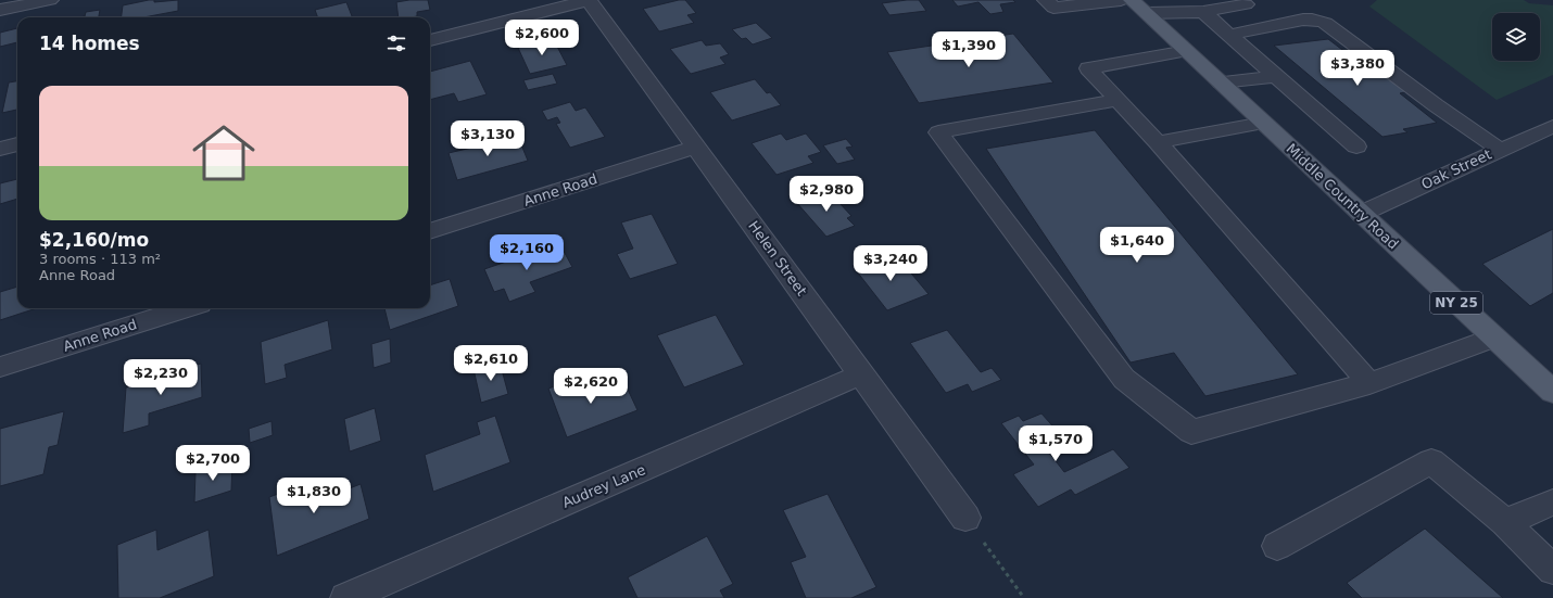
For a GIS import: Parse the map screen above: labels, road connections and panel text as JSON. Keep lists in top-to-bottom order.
{
  "streets": {
    "main road": ["Middle Country Road", "NY 25"],
    "street": [
      "Oak Street",
      "Anne Road",
      "Helen Street",
      "Audrey Lane"
    ]
  },
  "crossings": [
    ["Oak Street", "Middle Country Road"],
    ["Anne Road", "Helen Street"],
    ["Helen Street", "Audrey Lane"]
  ],
  "page": {
    "heading": "14 homes",
    "price": [
      "$2,600",
      "$1,390",
      "$3,380",
      "$3,130",
      "$2,980",
      "$1,640",
      "$2,160",
      "$3,240",
      "$2,610",
      "$2,230",
      "$2,620",
      "$1,570",
      "$2,700",
      "$1,830"
    ],
    "list": [
      {
        "name": "$2,160/mo",
        "note": "3 rooms · 113 m² · Anne Road"
      }
    ]
  }
}
